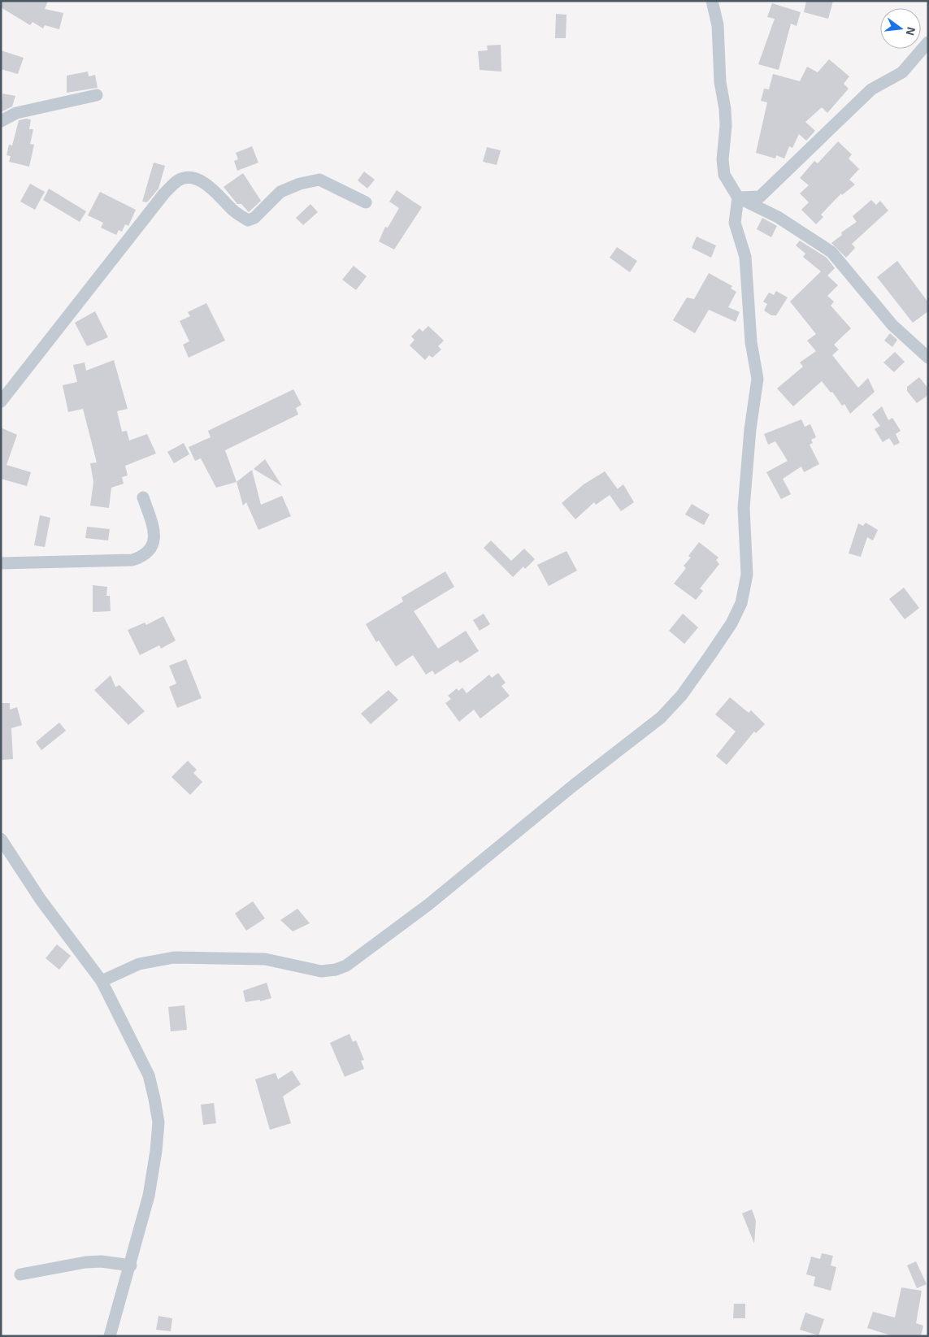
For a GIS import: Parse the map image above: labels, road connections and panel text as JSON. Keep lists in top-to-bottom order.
{
  "north": "right"
}
